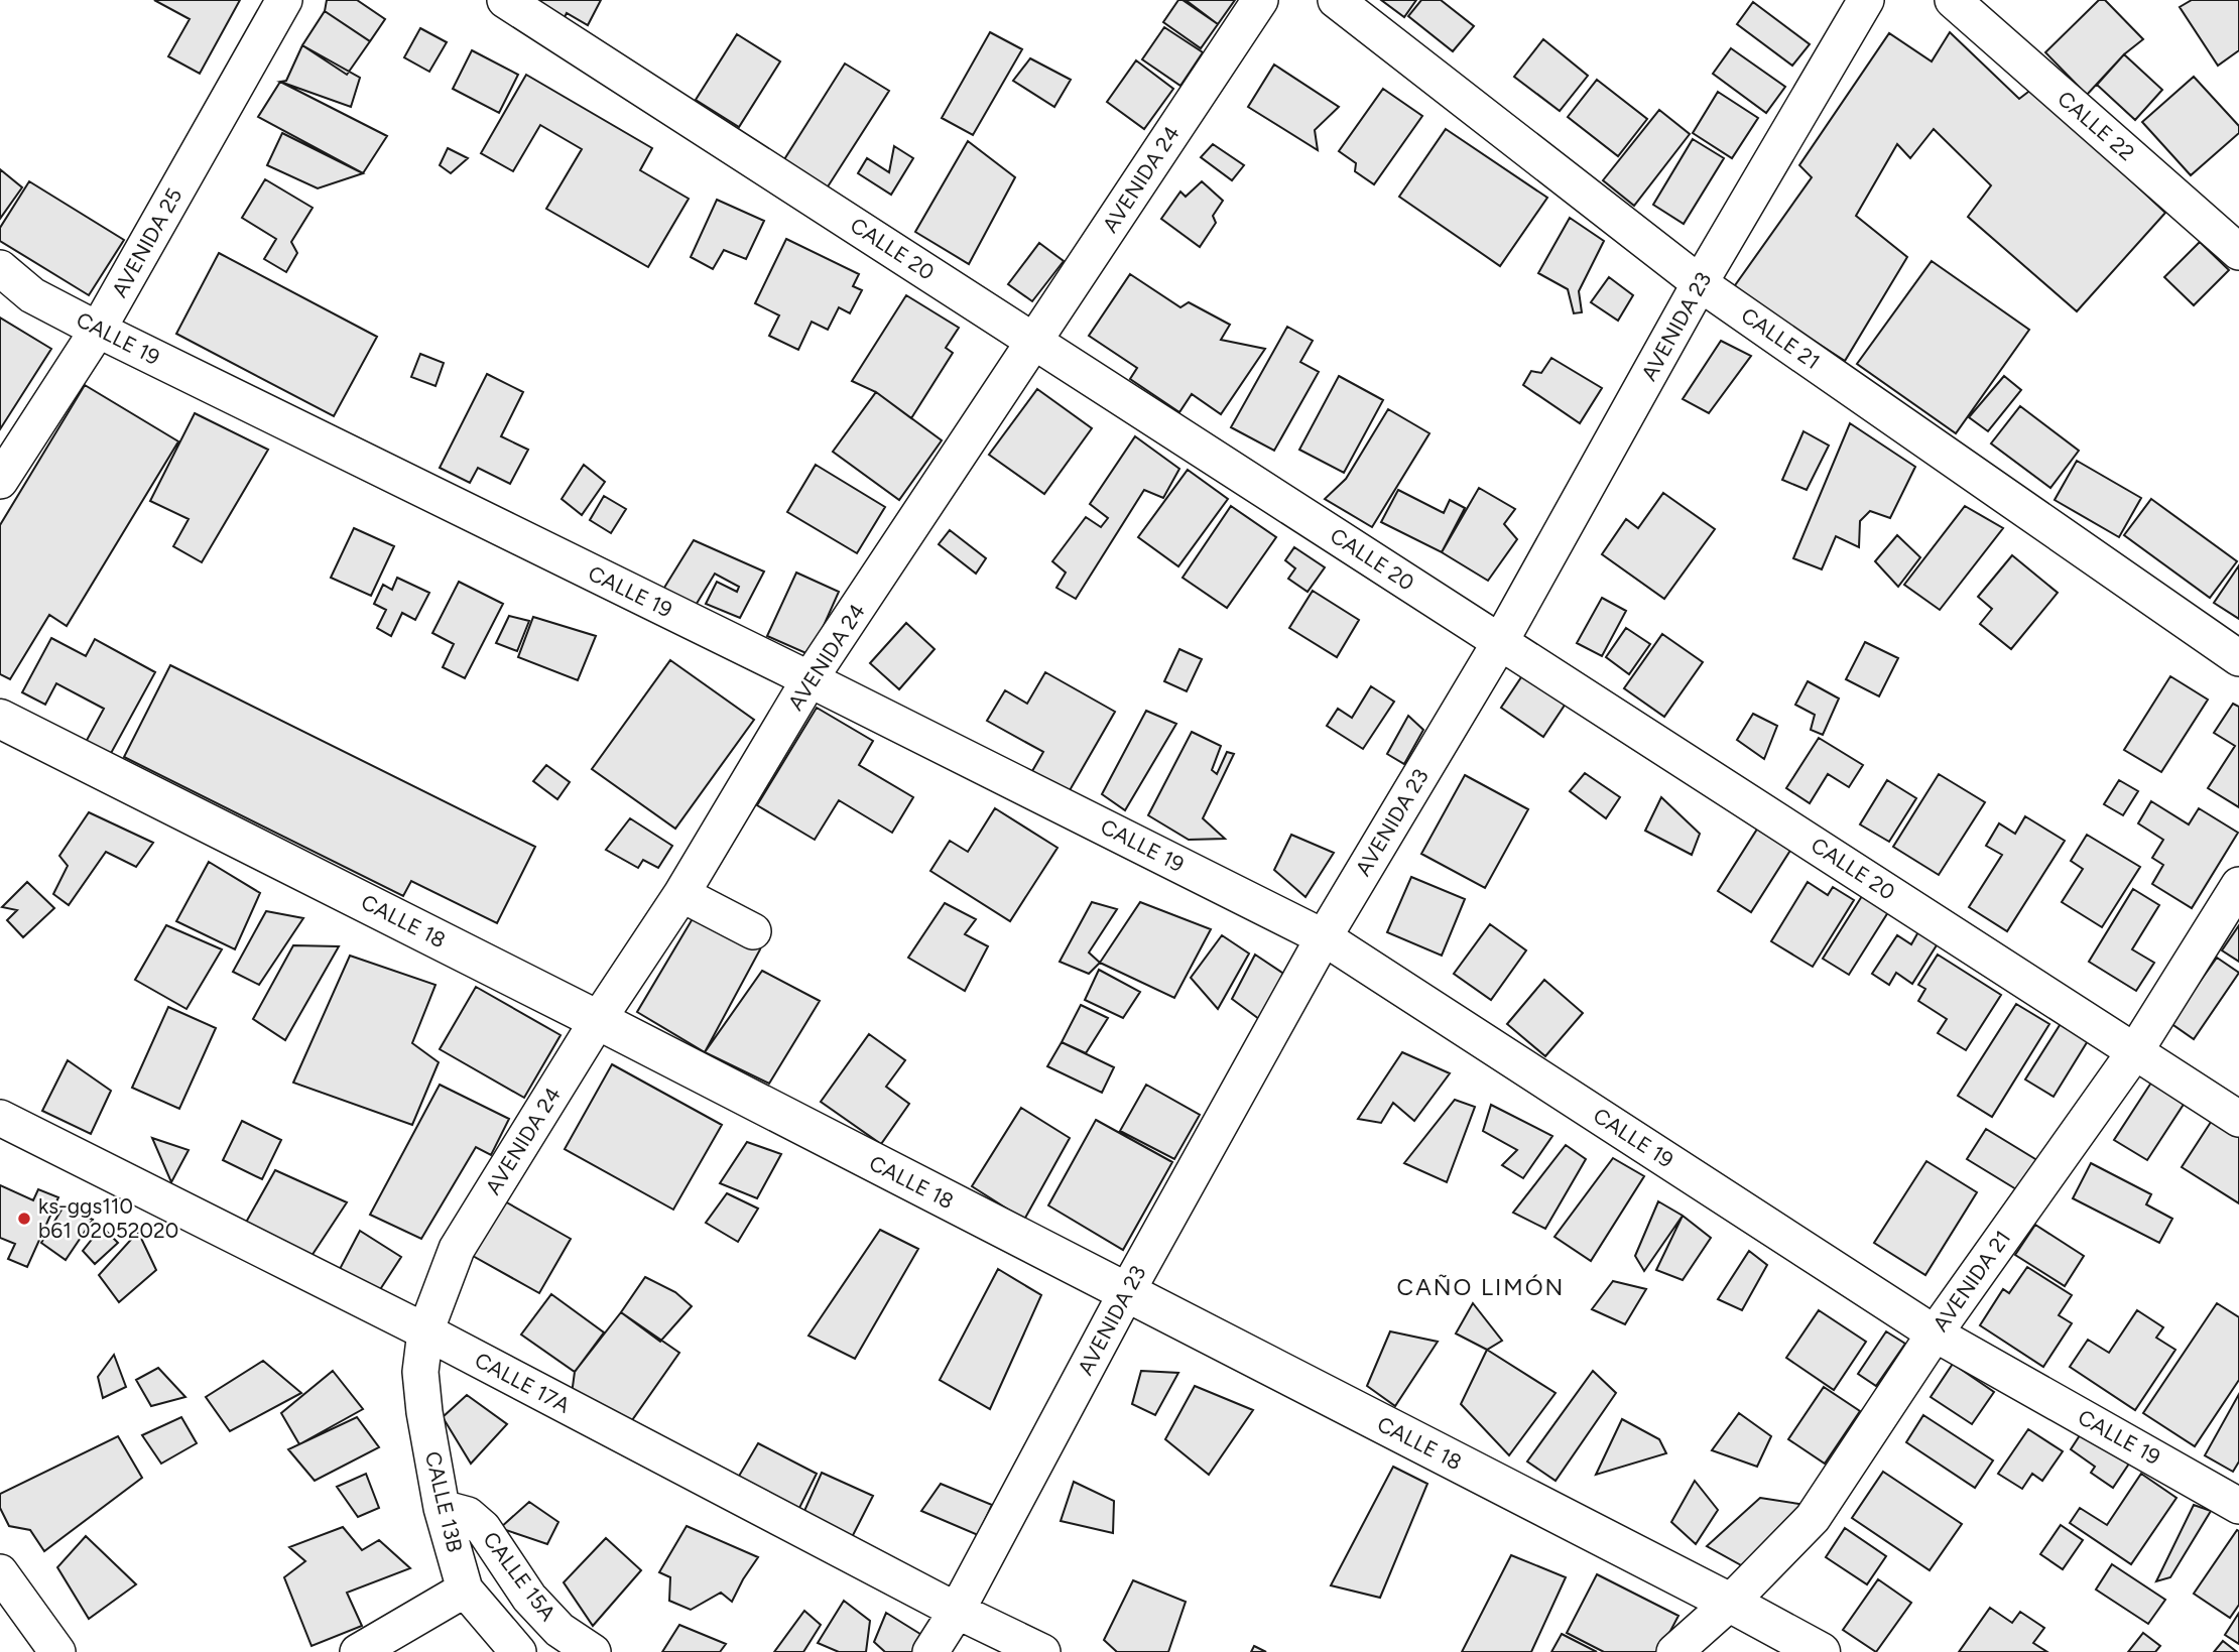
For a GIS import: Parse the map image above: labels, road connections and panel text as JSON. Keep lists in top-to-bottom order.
{
  "streets": {
    "street": [
      "CALLE 22",
      "AVENIDA 24",
      "AVENIDA 25",
      "CALLE 20",
      "AVENIDA 23",
      "CALLE 19",
      "CALLE 21",
      "CALLE 18",
      "AVENIDA 21",
      "CALLE 17A",
      "CALLE 13B",
      "CALLE 15A"
    ]
  },
  "crossings": [
    ["AVENIDA 24", "CALLE 20"],
    ["AVENIDA 24", "CALLE 19"],
    ["AVENIDA 24", "CALLE 18"],
    ["AVENIDA 24", "CALLE 17A"],
    ["AVENIDA 24", "CALLE 13B"],
    ["AVENIDA 25", "CALLE 19"],
    ["CALLE 20", "AVENIDA 23"],
    ["CALLE 20", "AVENIDA 21"],
    ["AVENIDA 23", "CALLE 19"],
    ["AVENIDA 23", "CALLE 21"],
    ["AVENIDA 23", "CALLE 18"],
    ["AVENIDA 23", "CALLE 17A"],
    ["CALLE 19", "AVENIDA 21"],
    ["CALLE 18", "AVENIDA 21"],
    ["CALLE 17A", "CALLE 13B"],
    ["CALLE 13B", "CALLE 15A"]
  ],
  "districts": ["CAÑO LIMÓN"],
  "places": ["ks-ggs110 b61 02052020"]
}
